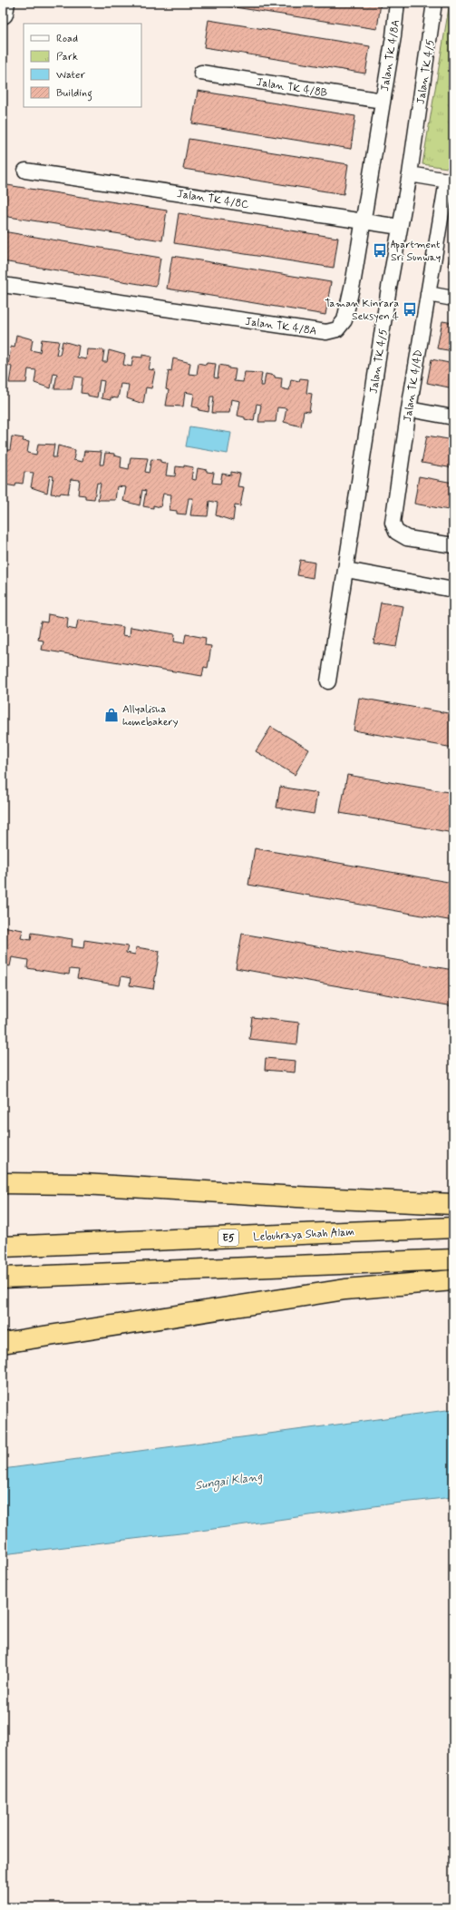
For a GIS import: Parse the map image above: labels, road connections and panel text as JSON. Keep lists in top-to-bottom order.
{
  "streets": {
    "highway": ["Lebuhraya Shah Alam", "E5"],
    "street": [
      "Jalan TK 4/8A",
      "Jalan TK 4/5",
      "Jalan TK 4/8B",
      "Jalan TK 4/8C",
      "Jalan TK 4/4D"
    ]
  },
  "crossings": [
    ["Jalan TK 4/8A", "Jalan TK 4/8B"],
    ["Jalan TK 4/8A", "Jalan TK 4/8C"],
    ["Jalan TK 4/5", "Jalan TK 4/8C"]
  ],
  "water": ["Sungai Klang"],
  "places": {
    "bus stop": ["Apartment Sri Sunway", "Taman Kinrara Seksyen 4"],
    "shop": ["Allyalisha homebakery"]
  },
  "legend": [
    "Road",
    "Park",
    "Water",
    "Building"
  ]
}
